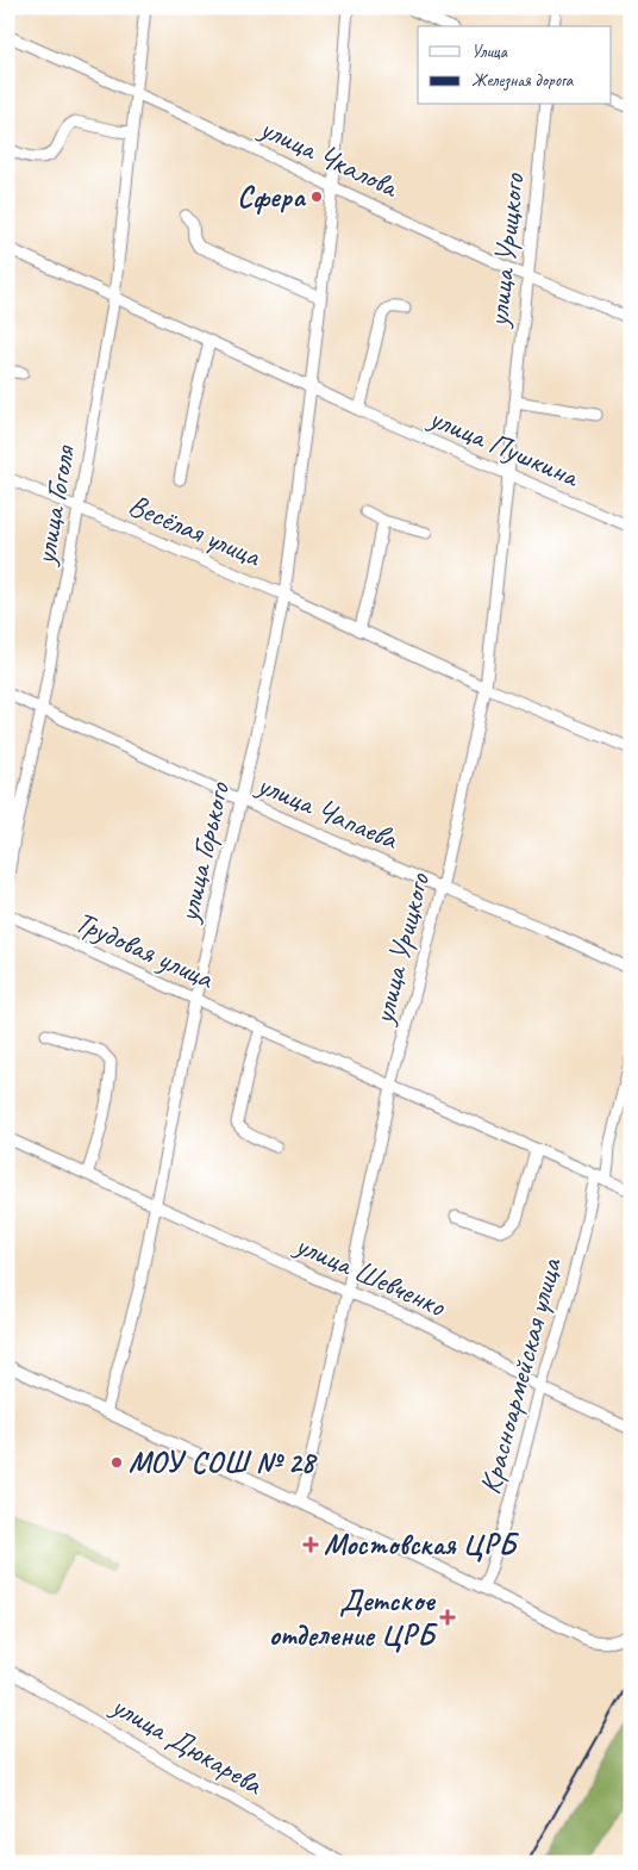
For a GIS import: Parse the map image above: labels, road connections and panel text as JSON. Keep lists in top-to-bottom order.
{
  "streets": {
    "street": [
      "улица Чкалова",
      "улица Урицкого",
      "улица Пушкина",
      "улица Гоголя",
      "Весёлая улица",
      "улица Чапаева",
      "улица Горького",
      "Трудовая улица",
      "улица Шевченко",
      "Красноармейская улица",
      "улица Дюкарева"
    ]
  },
  "crossings": [
    ["улица Чкалова", "улица Урицкого"],
    ["улица Чкалова", "улица Гоголя"],
    ["улица Чкалова", "улица Горького"],
    ["улица Урицкого", "улица Пушкина"],
    ["улица Урицкого", "Весёлая улица"],
    ["улица Урицкого", "улица Чапаева"],
    ["улица Урицкого", "Трудовая улица"],
    ["улица Урицкого", "улица Шевченко"],
    ["улица Пушкина", "улица Гоголя"],
    ["улица Пушкина", "улица Горького"],
    ["улица Гоголя", "Весёлая улица"],
    ["улица Гоголя", "улица Чапаева"],
    ["Весёлая улица", "улица Горького"],
    ["улица Чапаева", "улица Горького"],
    ["улица Горького", "Трудовая улица"],
    ["улица Горького", "улица Шевченко"],
    ["Трудовая улица", "Красноармейская улица"],
    ["улица Шевченко", "Красноармейская улица"]
  ],
  "places": {
    "other": ["Сфера", "МОУ СОШ № 28"],
    "health": ["Мостовская ЦРБ", "Детское отделение ЦРБ"]
  },
  "legend": ["Улица", "Железная дорога"]
}
